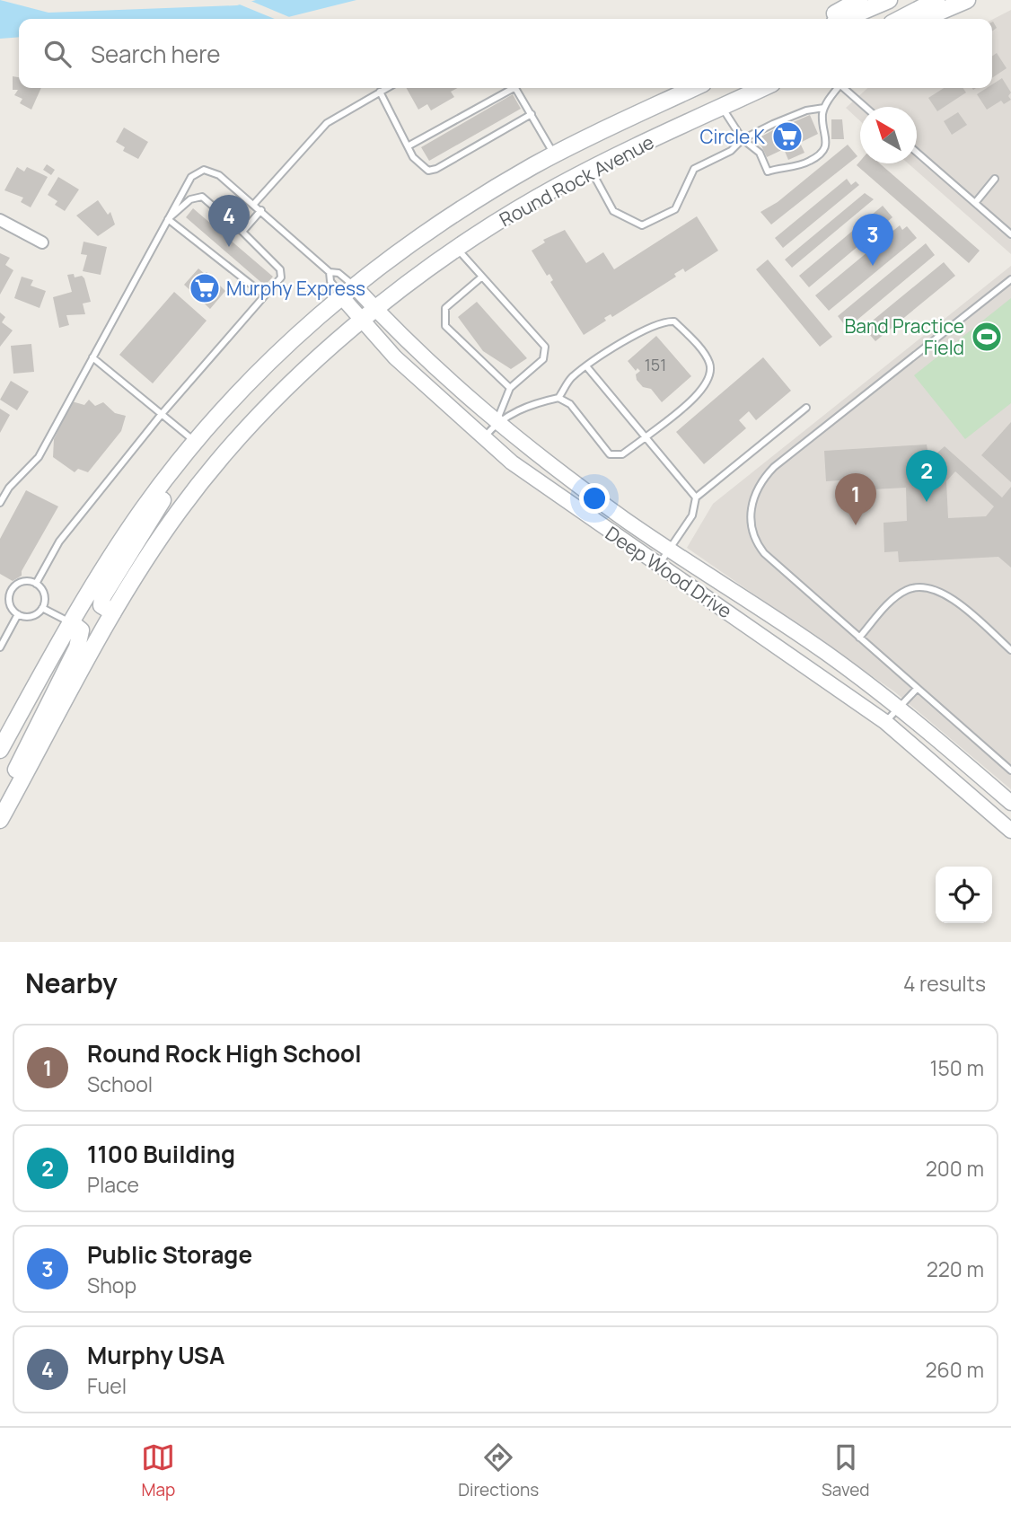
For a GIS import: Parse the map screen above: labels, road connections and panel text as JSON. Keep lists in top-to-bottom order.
{
  "streets": {
    "main road": ["Round Rock Avenue"],
    "street": ["Deep Wood Drive"]
  },
  "crossings": [
    ["Round Rock Avenue", "Deep Wood Drive"]
  ],
  "places": {
    "supermarket": ["Circle K", "Murphy Express"],
    "sports": ["Band Practice Field"]
  },
  "house_numbers": ["151"],
  "north": "top left",
  "page": {
    "search": "Search here",
    "pins": [
      "4",
      "3",
      "2",
      "1"
    ],
    "heading": ["Nearby", "4 results"],
    "list": [
      {
        "mark": "1",
        "name": "Round Rock High School",
        "note": "School",
        "value": "150 m"
      },
      {
        "mark": "2",
        "name": "1100 Building",
        "note": "Place",
        "value": "200 m"
      },
      {
        "mark": "3",
        "name": "Public Storage",
        "note": "Shop",
        "value": "220 m"
      },
      {
        "mark": "4",
        "name": "Murphy USA",
        "note": "Fuel",
        "value": "260 m"
      }
    ],
    "nav": ["Map", "Directions", "Saved"]
  }
}
